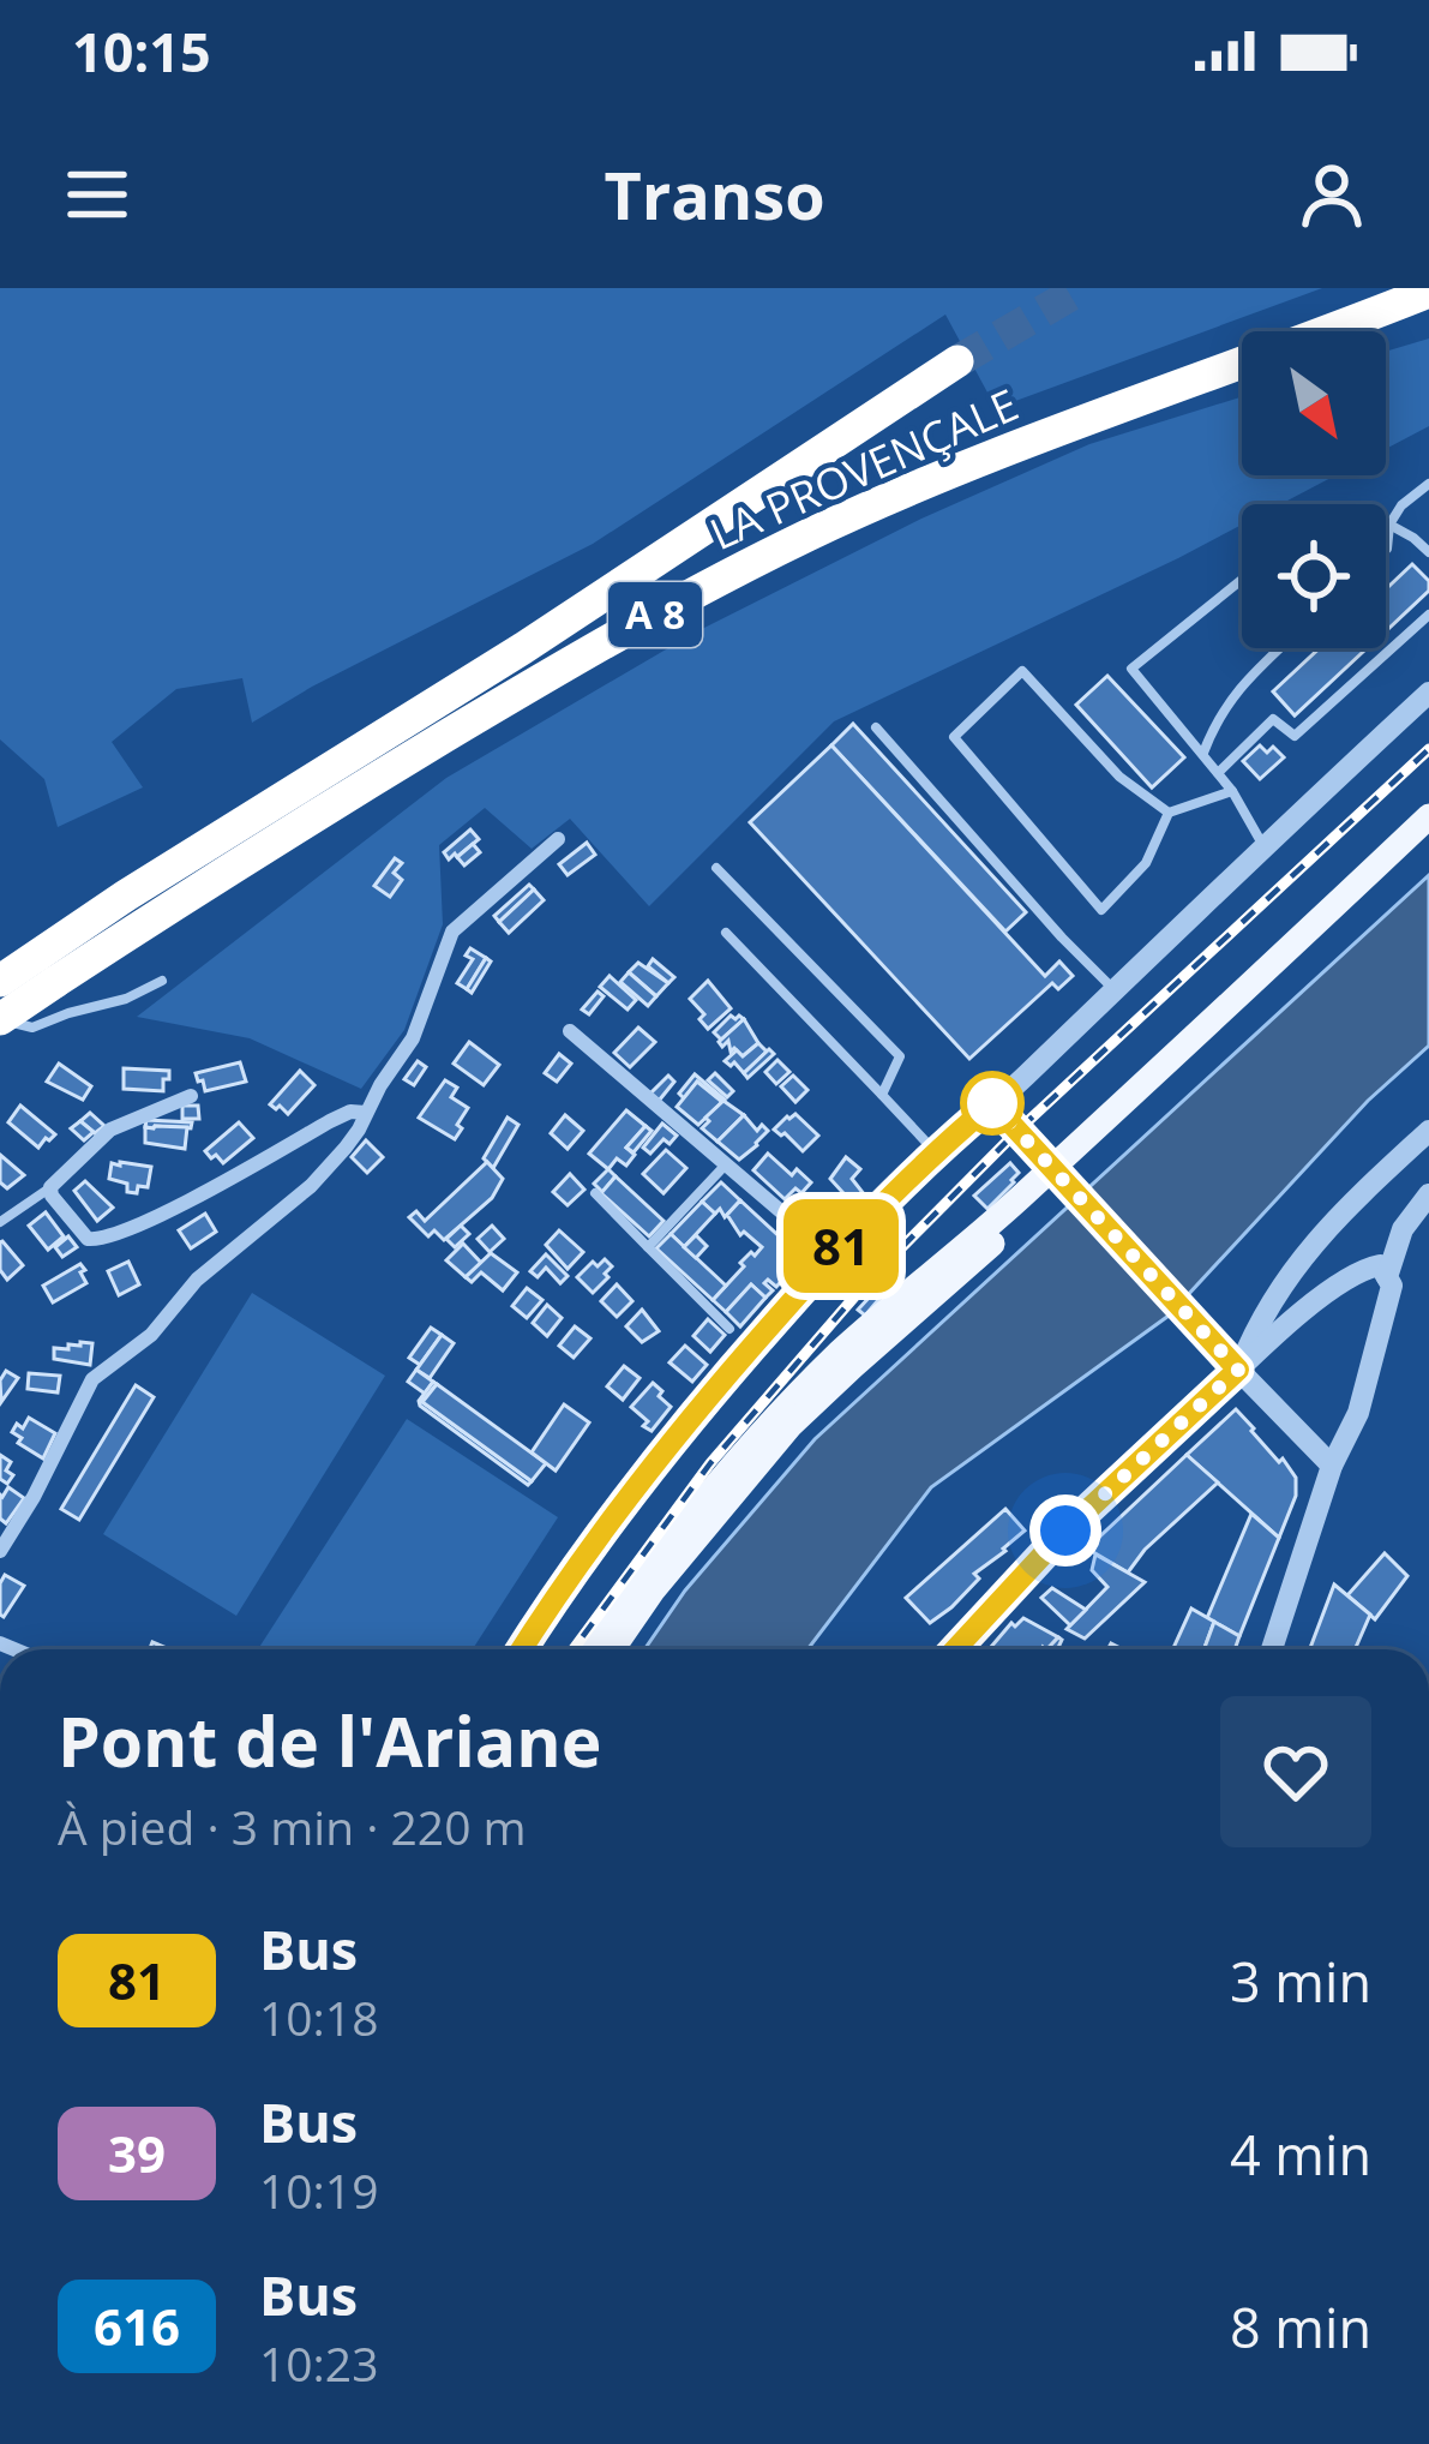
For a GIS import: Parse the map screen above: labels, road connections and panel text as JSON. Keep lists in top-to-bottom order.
{
  "streets": {
    "highway": ["LA PROVENÇALE", "A 8"]
  },
  "lines": ["bus line 81"],
  "north": "bottom right",
  "page": {
    "status": "10:15",
    "header": "Transo",
    "on_map": "81",
    "heading": ["Pont de l'Ariane", "À pied · 3 min · 220 m"],
    "list": [
      {
        "mark": "81",
        "name": "Bus",
        "note": "10:18",
        "value": "3 min"
      },
      {
        "mark": "39",
        "name": "Bus",
        "note": "10:19",
        "value": "4 min"
      },
      {
        "mark": "616",
        "name": "Bus",
        "note": "10:23",
        "value": "8 min"
      }
    ]
  }
}
